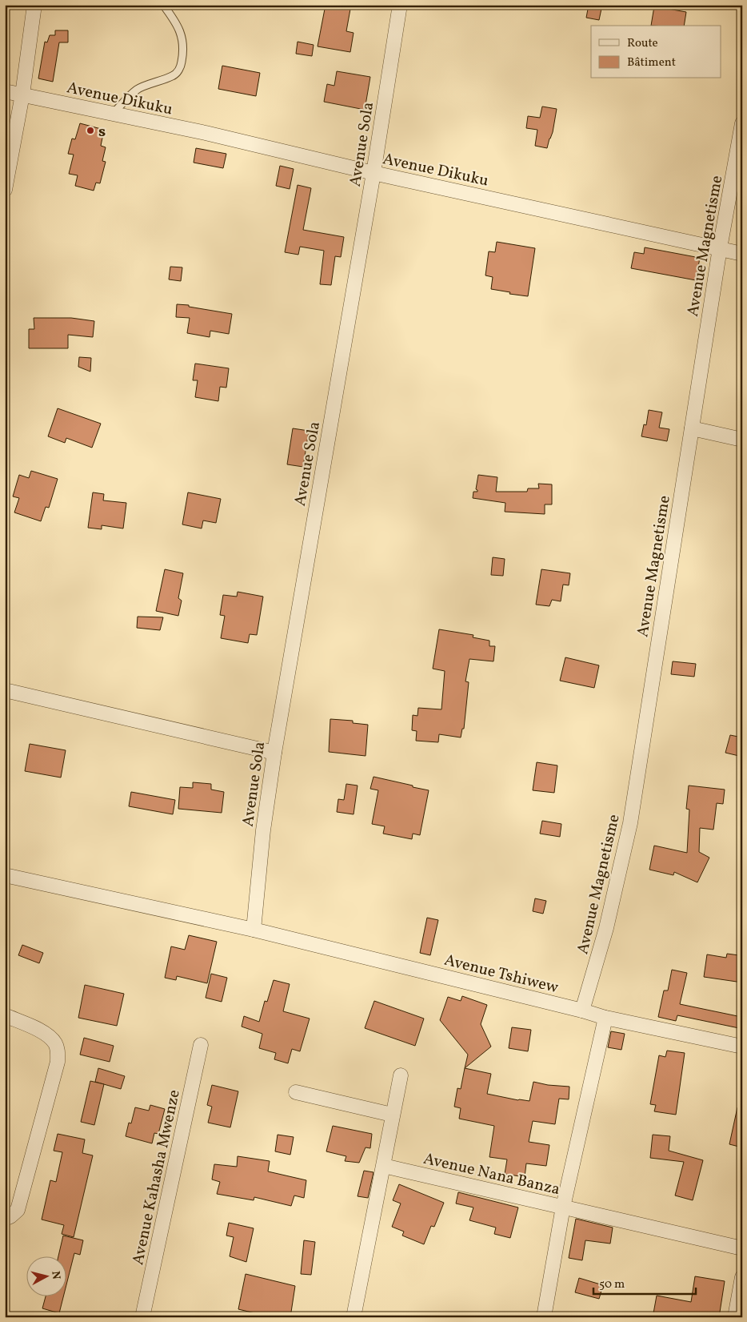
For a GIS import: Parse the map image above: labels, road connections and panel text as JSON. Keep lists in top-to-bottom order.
{
  "streets": {
    "street": [
      "Avenue Dikuku",
      "Avenue Sola",
      "Avenue Magnetisme",
      "Avenue Tshiwew",
      "Avenue Nana Banza",
      "Avenue Kahasha Mwenze"
    ]
  },
  "crossings": [
    ["Avenue Dikuku", "Avenue Sola"],
    ["Avenue Dikuku", "Avenue Magnetisme"],
    ["Avenue Sola", "Avenue Tshiwew"],
    ["Avenue Magnetisme", "Avenue Tshiwew"]
  ],
  "places": ["s"],
  "legend": ["Route", "Bâtiment"],
  "scale_bar": "50 m",
  "north": "right"
}
